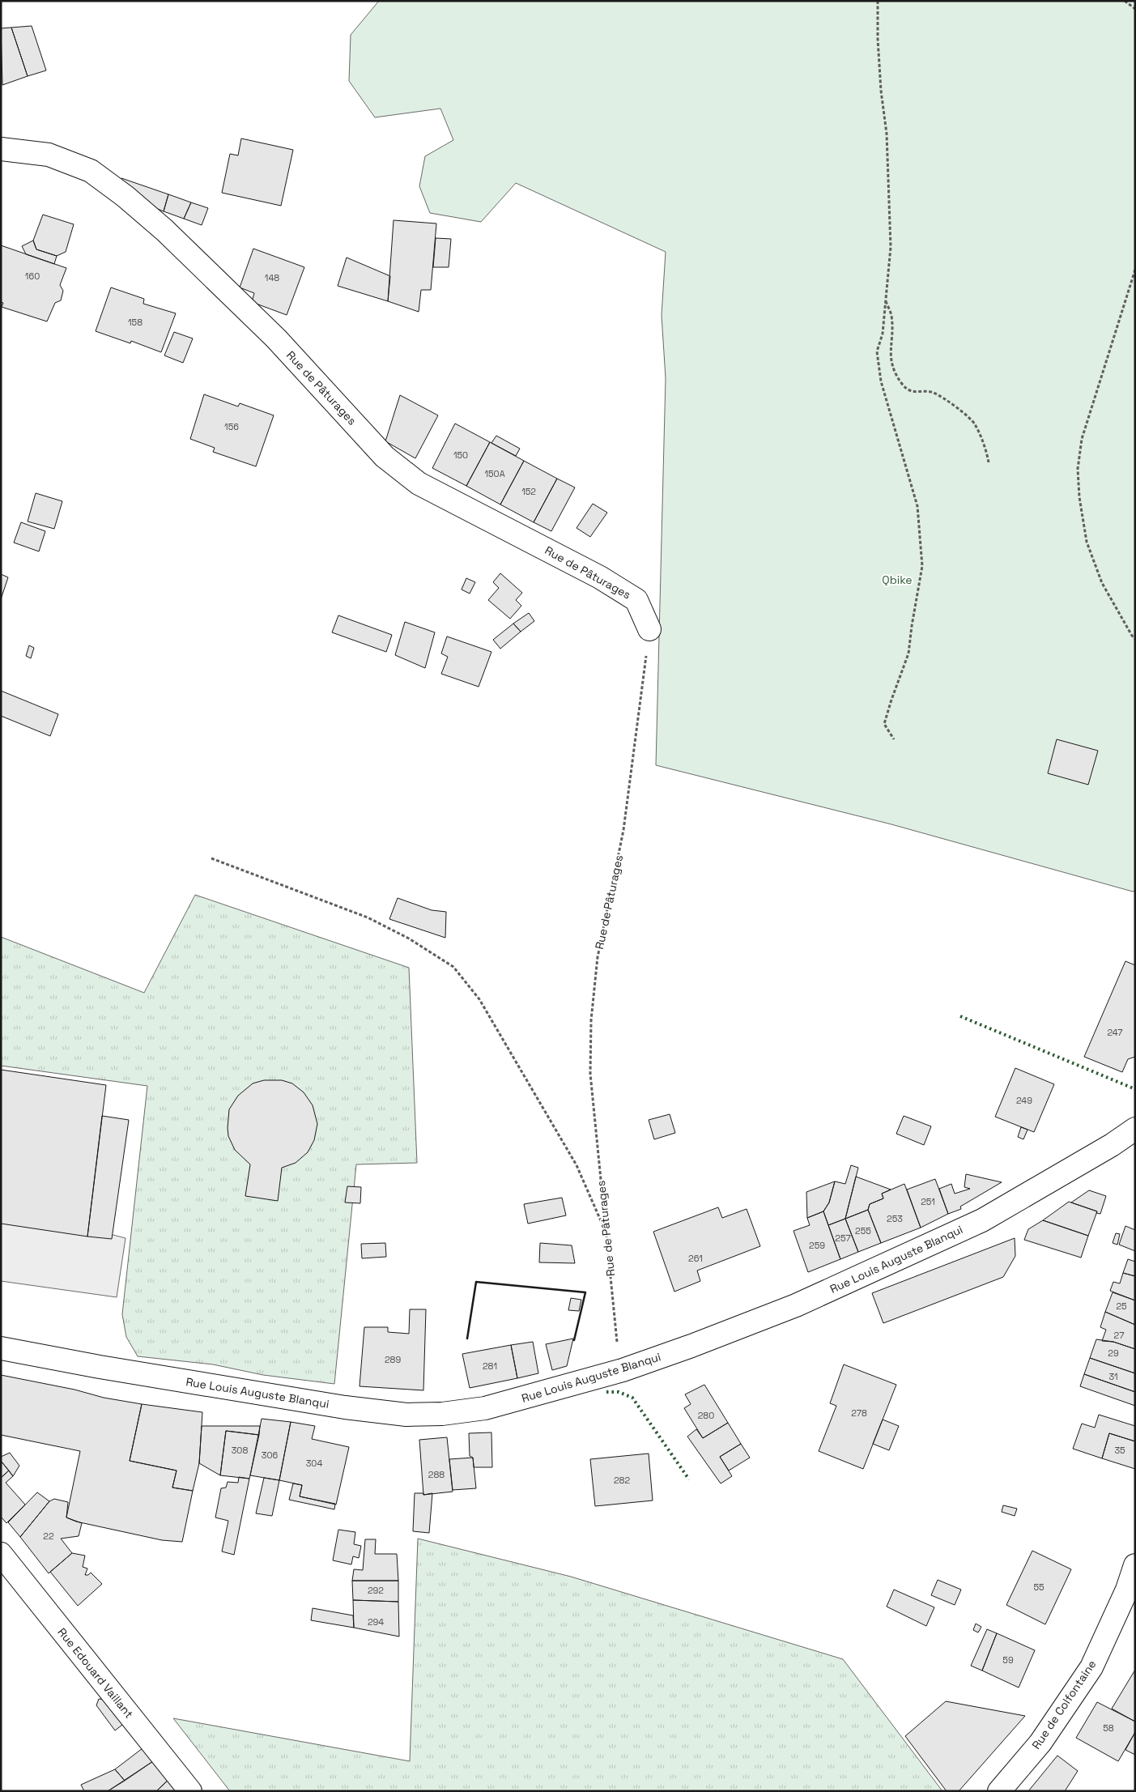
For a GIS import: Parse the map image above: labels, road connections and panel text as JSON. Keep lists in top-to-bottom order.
{
  "streets": {
    "street": [
      "Rue de Pâturages",
      "Rue Louis Auguste Blanqui",
      "Rue Edouard Vaillant",
      "Rue de Colfontaine"
    ]
  },
  "crossings": [
    ["Rue de Pâturages", "Rue Louis Auguste Blanqui"]
  ],
  "parks": ["Qbike"],
  "house_numbers": [
    "160",
    "148",
    "158",
    "156",
    "150",
    "150A",
    "152",
    "247",
    "249",
    "251",
    "253",
    "255",
    "257",
    "259",
    "261",
    "25",
    "27",
    "29",
    "289",
    "281",
    "31",
    "278",
    "280",
    "308",
    "35",
    "306",
    "304",
    "288",
    "282",
    "22",
    "55",
    "292",
    "294",
    "59",
    "58"
  ]
}
